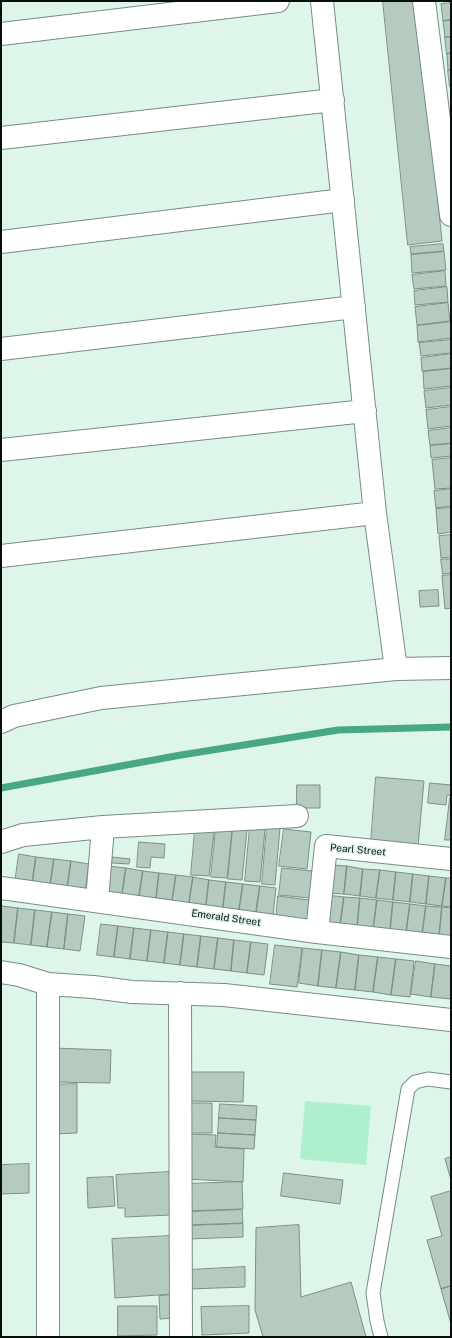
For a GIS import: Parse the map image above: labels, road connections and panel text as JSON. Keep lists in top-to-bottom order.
{
  "streets": {
    "street": ["Pearl Street", "Emerald Street"]
  },
  "crossings": [
    ["Pearl Street", "Emerald Street"]
  ]
}
